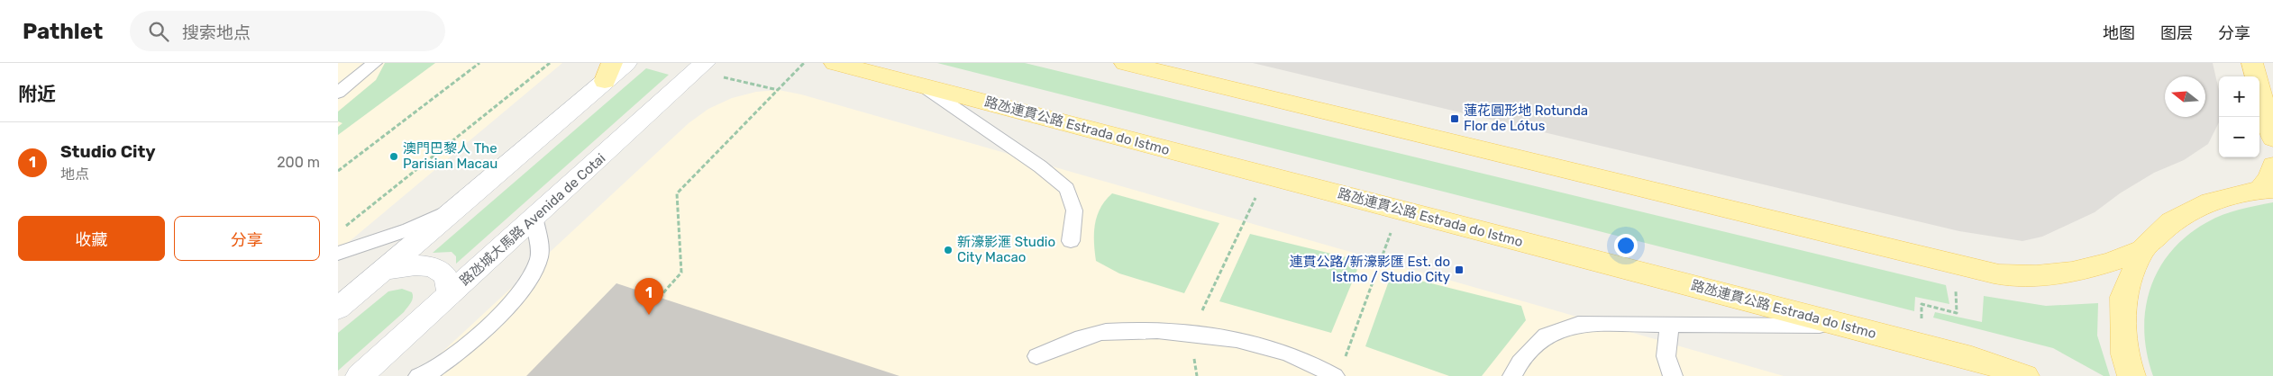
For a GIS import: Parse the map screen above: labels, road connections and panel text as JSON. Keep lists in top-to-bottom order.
{
  "streets": {
    "main road": ["路氹連貫公路 Estrada do Istmo"],
    "street": ["路氹城大馬路 Avenida de Cotai"]
  },
  "places": {
    "transit": ["蓮花圓形地 Rotunda Flor de Lótus", "連貫公路/新濠影匯 Est. do Istmo / Studio City"],
    "other": ["澳門巴黎人 The Parisian Macau", "新濠影滙 Studio City Macao"]
  },
  "north": "left",
  "page": {
    "header": "Pathlet",
    "search": "搜索地点",
    "nav": ["地图", "图层", "分享"],
    "heading": "附近",
    "map_buttons": ["+", "−"],
    "list": [
      {
        "mark": "1",
        "name": "Studio City",
        "note": "地点",
        "value": "200 m"
      }
    ],
    "buttons": ["收藏", "分享"],
    "pins": "1"
  }
}
